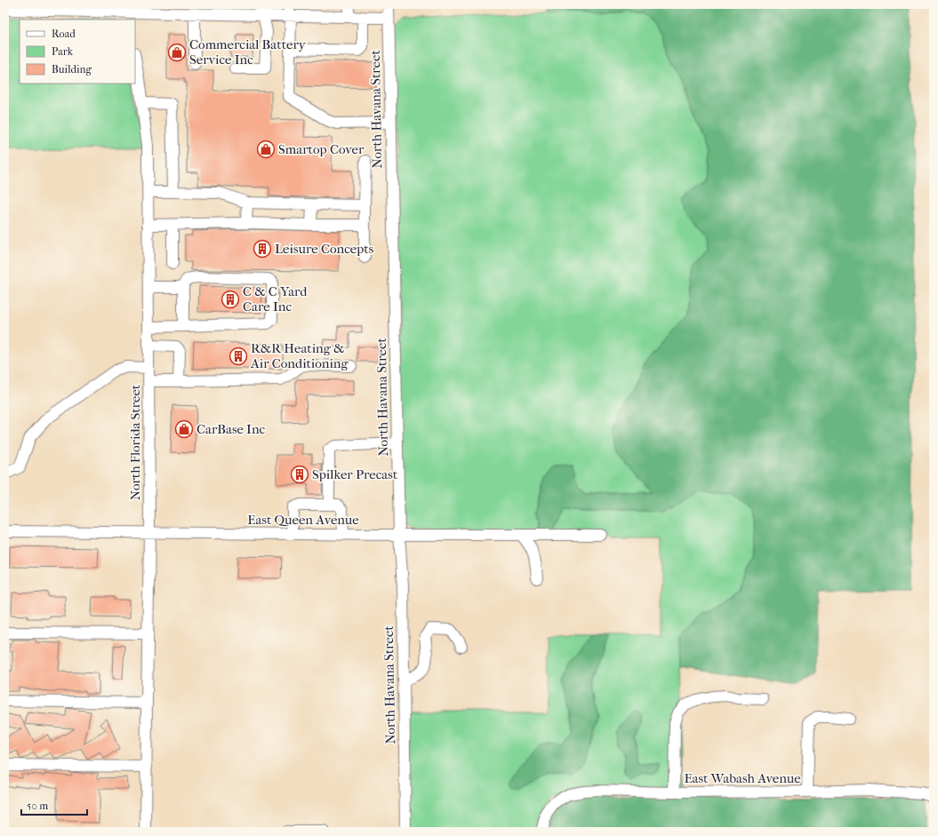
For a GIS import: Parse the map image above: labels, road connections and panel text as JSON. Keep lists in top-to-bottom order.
{
  "streets": {
    "street": [
      "North Havana Street",
      "North Florida Street",
      "East Queen Avenue",
      "East Wabash Avenue"
    ]
  },
  "crossings": [
    ["North Havana Street", "East Queen Avenue"],
    ["North Florida Street", "East Queen Avenue"]
  ],
  "places": {
    "shop": ["Commercial Battery Service Inc", "Smartop Cover", "CarBase Inc"],
    "building": [
      "Leisure Concepts",
      "C & C Yard Care Inc",
      "R&R Heating & Air Conditioning",
      "Spilker Precast"
    ]
  },
  "legend": ["Road", "Park", "Building"],
  "scale_bar": "50 m"
}
